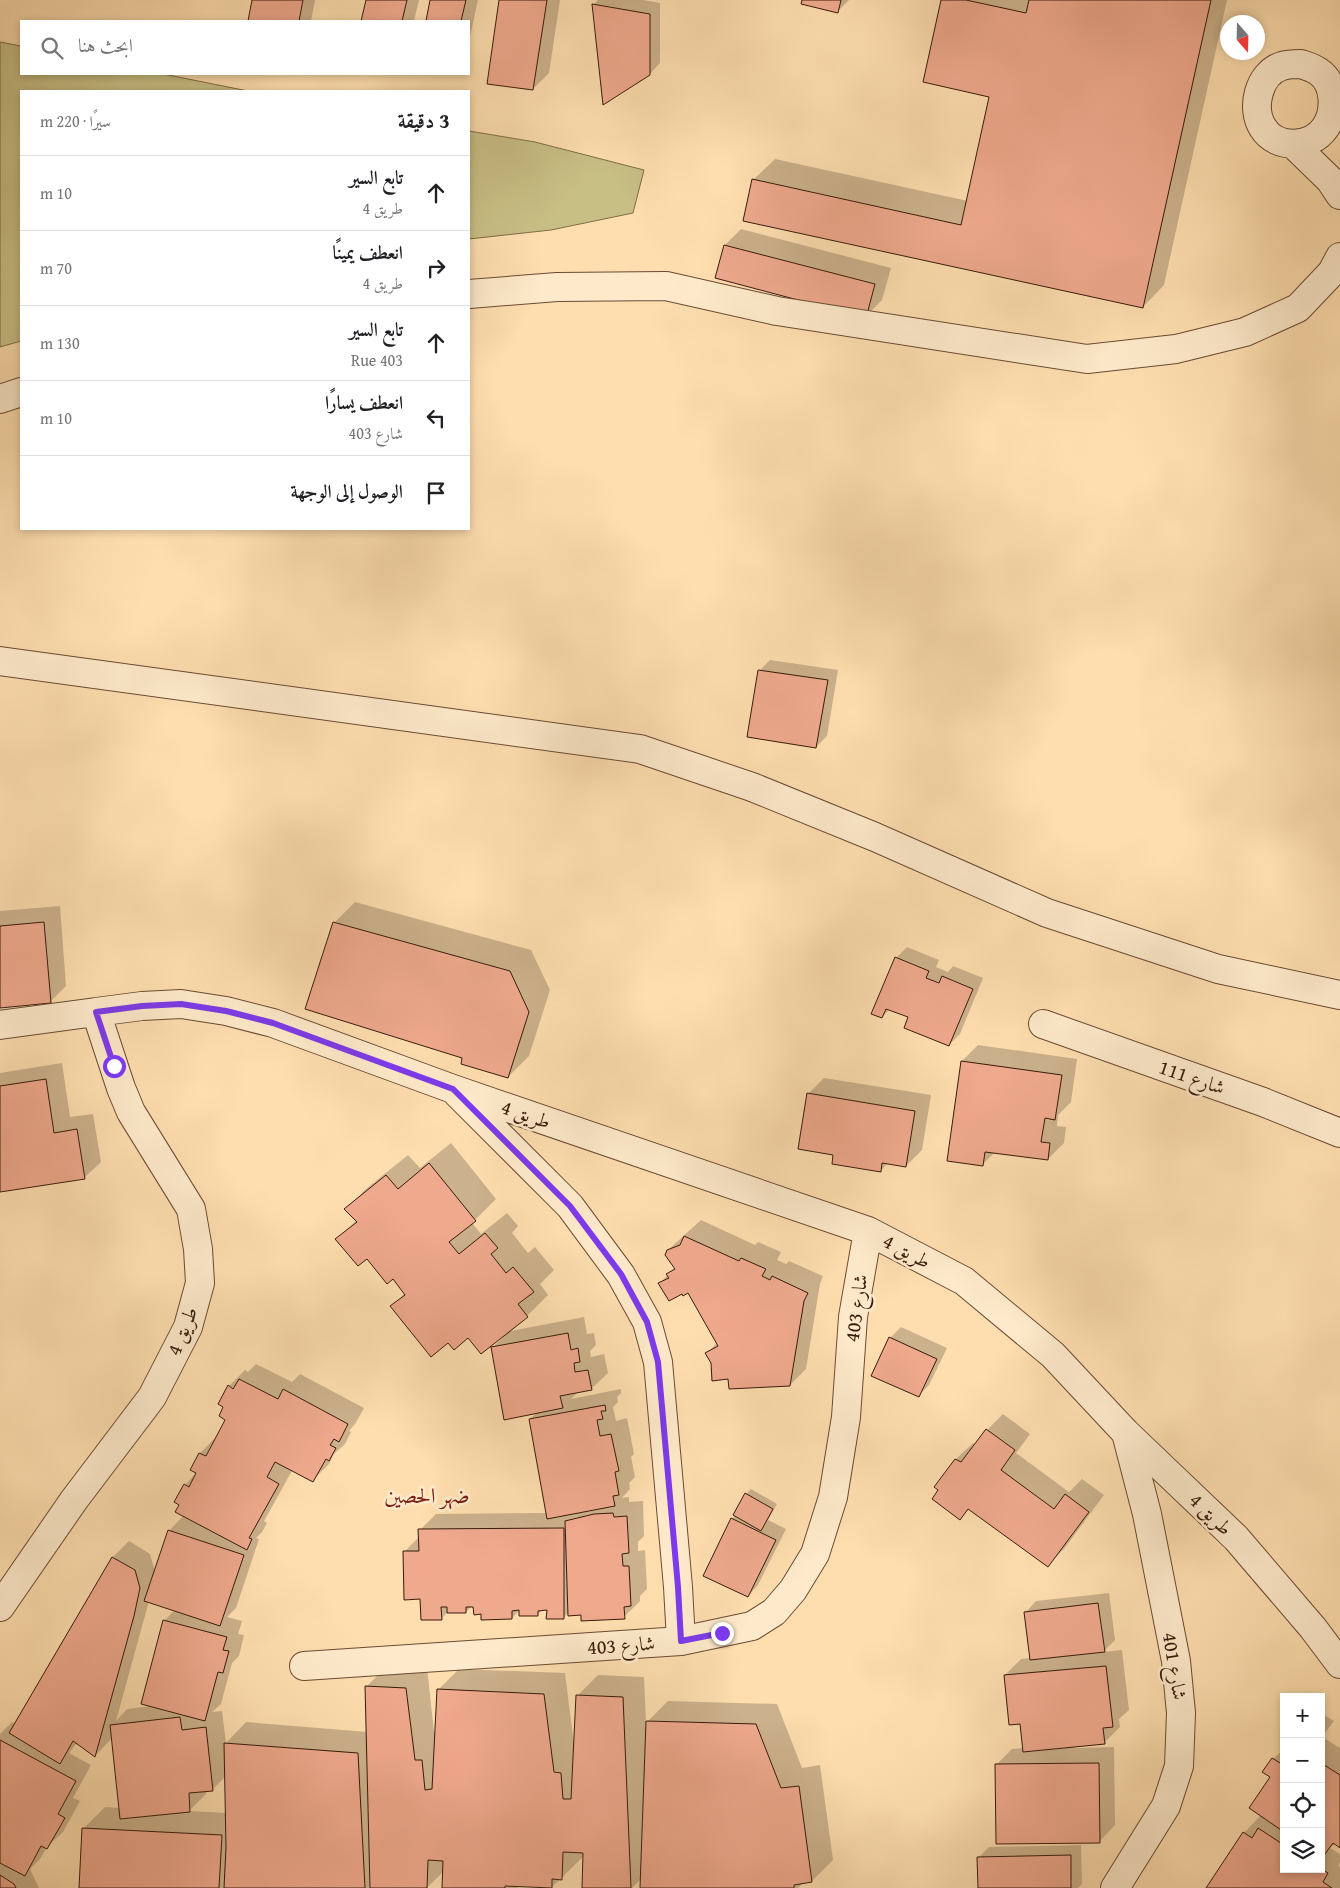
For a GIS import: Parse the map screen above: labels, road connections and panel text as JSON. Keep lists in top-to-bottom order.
{
  "streets": {
    "street": [
      "شارع 111",
      "طريق 4",
      "شارع 403",
      "شارع 401"
    ]
  },
  "crossings": [
    ["طريق 4", "شارع 403"],
    ["طريق 4", "شارع 401"]
  ],
  "districts": ["ضهر الحصين"],
  "north": "bottom",
  "page": {
    "search": "ابحث هنا",
    "heading": ["3 دقيقة", "سيرًا · 220 m"],
    "list": [
      ["تابع السير", "طريق 4", "10 m"],
      ["انعطف يمينًا", "طريق 4", "70 m"],
      ["تابع السير", "Rue 403", "130 m"],
      ["انعطف يسارًا", "شارع 403", "10 m"],
      "الوصول إلى الوجهة"
    ],
    "map_buttons": ["+", "−"]
  }
}
